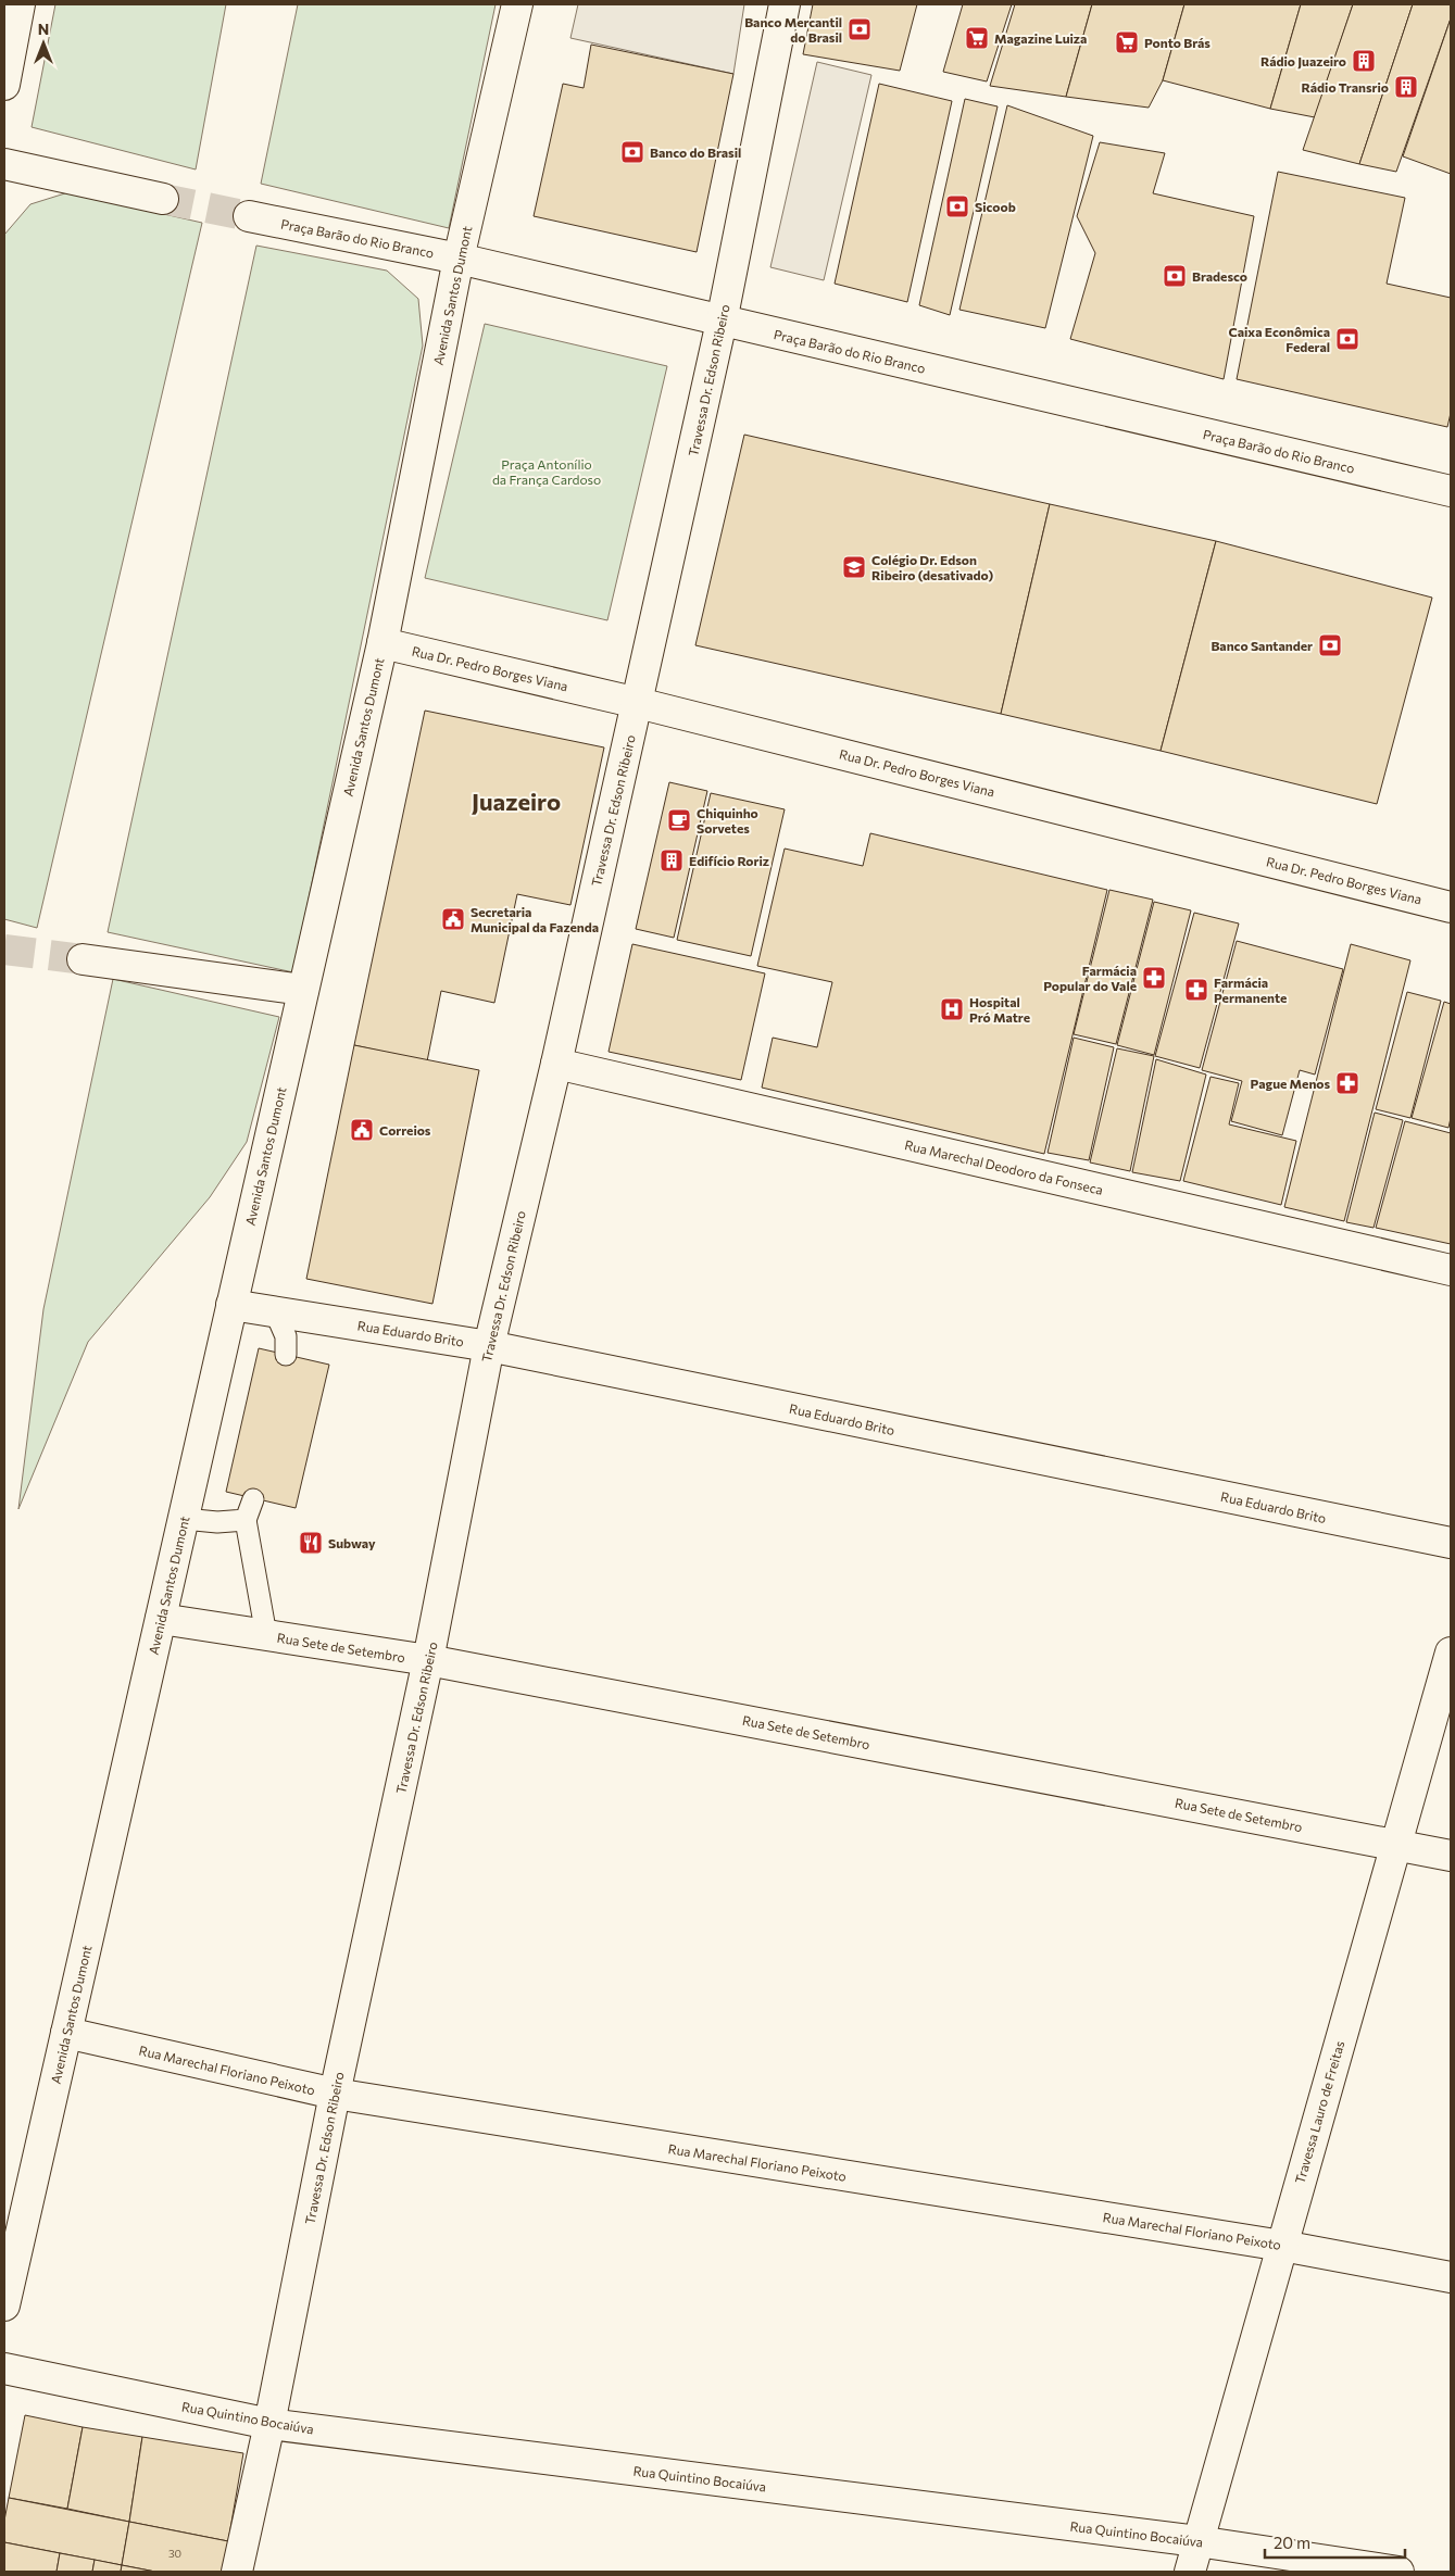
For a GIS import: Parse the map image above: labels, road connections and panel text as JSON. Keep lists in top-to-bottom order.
{
  "streets": {
    "street": [
      "Praça Barão do Rio Branco",
      "Avenida Santos Dumont",
      "Travessa Dr. Edson Ribeiro",
      "Rua Dr. Pedro Borges Viana",
      "Rua Marechal Deodoro da Fonseca",
      "Rua Eduardo Brito",
      "Rua Sete de Setembro",
      "Rua Marechal Floriano Peixoto",
      "Travessa Lauro de Freitas",
      "Rua Quintino Bocaiúva"
    ]
  },
  "crossings": [
    ["Praça Barão do Rio Branco", "Avenida Santos Dumont"],
    ["Praça Barão do Rio Branco", "Travessa Dr. Edson Ribeiro"],
    ["Avenida Santos Dumont", "Rua Dr. Pedro Borges Viana"],
    ["Avenida Santos Dumont", "Rua Eduardo Brito"],
    ["Avenida Santos Dumont", "Rua Sete de Setembro"],
    ["Avenida Santos Dumont", "Rua Marechal Floriano Peixoto"],
    ["Travessa Dr. Edson Ribeiro", "Rua Dr. Pedro Borges Viana"],
    ["Travessa Dr. Edson Ribeiro", "Rua Marechal Deodoro da Fonseca"],
    ["Travessa Dr. Edson Ribeiro", "Rua Eduardo Brito"],
    ["Travessa Dr. Edson Ribeiro", "Rua Sete de Setembro"],
    ["Travessa Dr. Edson Ribeiro", "Rua Marechal Floriano Peixoto"],
    ["Travessa Dr. Edson Ribeiro", "Rua Quintino Bocaiúva"],
    ["Rua Sete de Setembro", "Travessa Lauro de Freitas"],
    ["Rua Marechal Floriano Peixoto", "Travessa Lauro de Freitas"],
    ["Travessa Lauro de Freitas", "Rua Quintino Bocaiúva"]
  ],
  "districts": ["Juazeiro"],
  "parks": ["Praça Antonílio da França Cardoso"],
  "places": {
    "bank": [
      "Banco Mercantil do Brasil",
      "Banco do Brasil",
      "Sicoob",
      "Bradesco",
      "Caixa Econômica Federal",
      "Banco Santander"
    ],
    "supermarket": ["Magazine Luiza", "Ponto Brás"],
    "building": ["Rádio Juazeiro", "Rádio Transrio", "Edifício Roriz"],
    "school or university": ["Colégio Dr. Edson Ribeiro (desativado)"],
    "cafe": ["Chiquinho Sorvetes"],
    "public building": ["Secretaria Municipal da Fazenda", "Correios"],
    "pharmacy": ["Farmácia Popular do Vale", "Farmácia Permanente", "Pague Menos"],
    "hospital": ["Hospital Pró Matre"],
    "restaurant": ["Subway"]
  },
  "house_numbers": ["30"],
  "scale_bar": "20 m",
  "north": "top"
}
